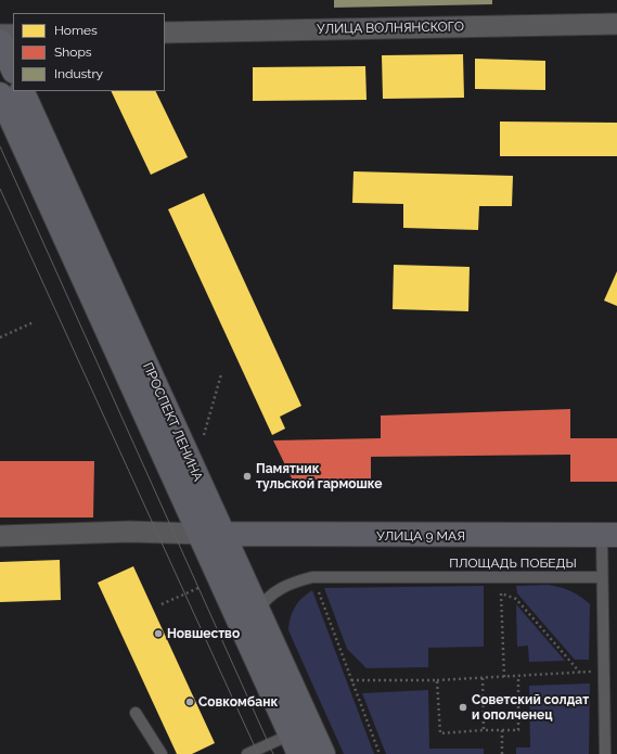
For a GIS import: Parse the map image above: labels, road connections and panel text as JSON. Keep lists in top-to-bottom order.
{
  "streets": {
    "main road": ["ПРОСПЕКТ ЛЕНИНА", "УЛИЦА 9 МАЯ"],
    "street": ["УЛИЦА ВОЛНЯНСКОГО"],
    "lane": ["ПЛОЩАДЬ ПОБЕДЫ"]
  },
  "crossings": [
    ["ПРОСПЕКТ ЛЕНИНА", "УЛИЦА 9 МАЯ"],
    ["ПРОСПЕКТ ЛЕНИНА", "ПЛОЩАДЬ ПОБЕДЫ"]
  ],
  "places": [
    "Памятник тульской гармошке",
    "Новшество",
    "Совкомбанк",
    "Советский солдат и ополченец"
  ],
  "legend": ["Homes", "Shops", "Industry"]
}
